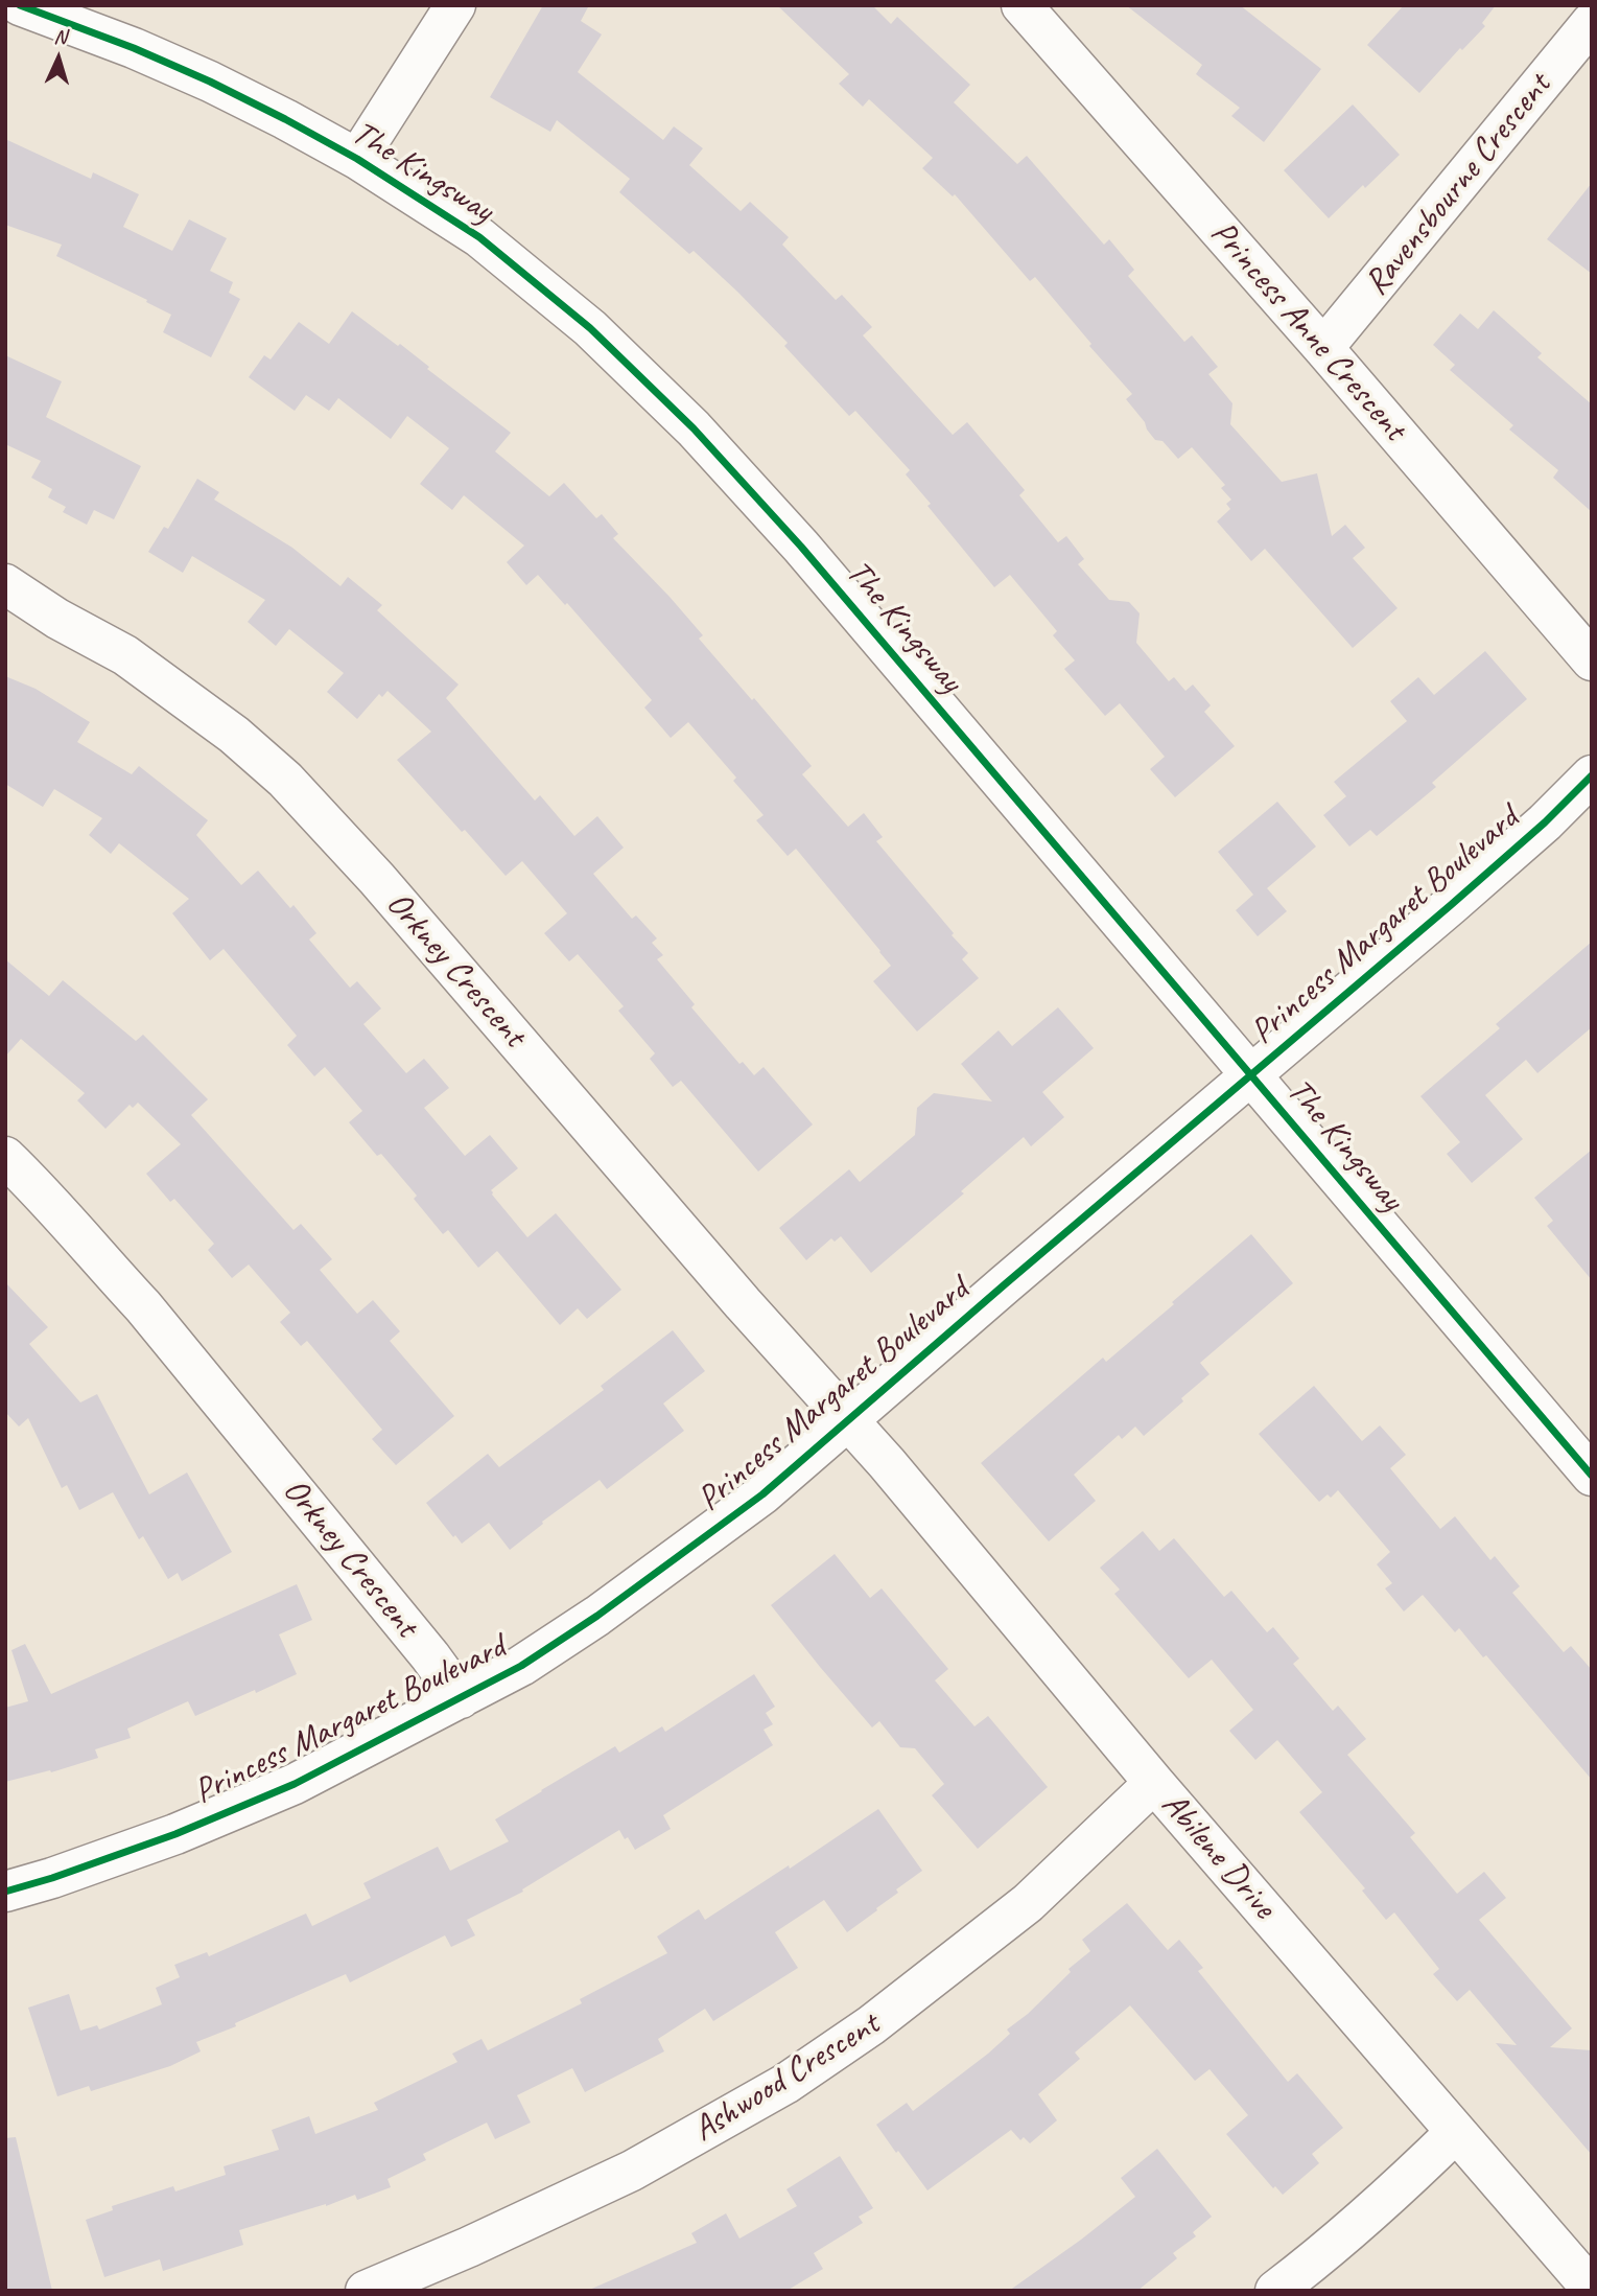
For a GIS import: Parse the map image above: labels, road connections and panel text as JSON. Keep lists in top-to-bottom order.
{
  "streets": {
    "street": [
      "The Kingsway",
      "Ravensbourne Crescent",
      "Princess Anne Crescent",
      "Princess Margaret Boulevard",
      "Orkney Crescent",
      "Abilene Drive",
      "Ashwood Crescent"
    ]
  },
  "crossings": [
    ["The Kingsway", "Princess Margaret Boulevard"],
    ["Ravensbourne Crescent", "Princess Anne Crescent"],
    ["Princess Margaret Boulevard", "Orkney Crescent"],
    ["Princess Margaret Boulevard", "Abilene Drive"],
    ["Orkney Crescent", "Abilene Drive"],
    ["Abilene Drive", "Ashwood Crescent"]
  ],
  "north": "top"
}
